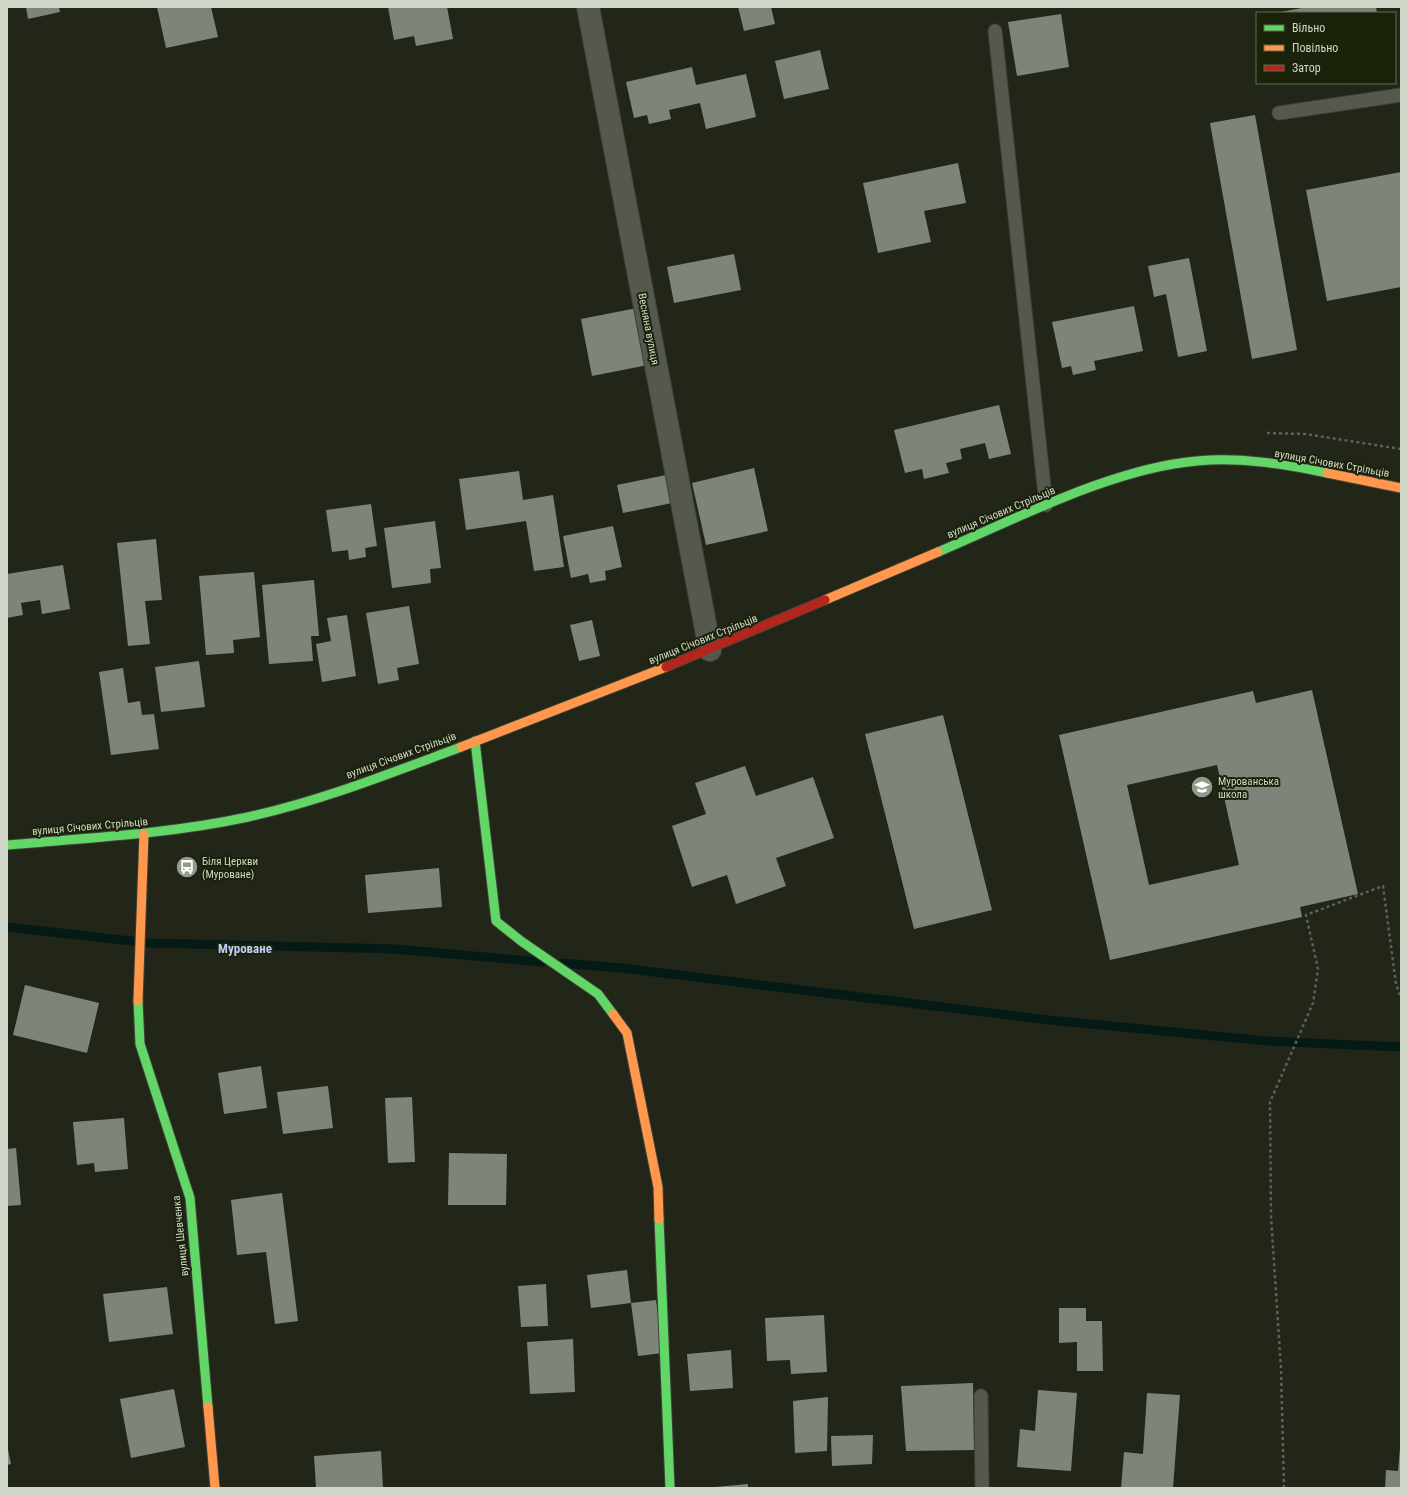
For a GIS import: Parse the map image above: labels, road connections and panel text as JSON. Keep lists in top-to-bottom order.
{
  "streets": {
    "street": ["Весняна вулиця", "вулиця Січових Стрільців", "вулиця Шевченка"]
  },
  "crossings": [
    ["Весняна вулиця", "вулиця Січових Стрільців"],
    ["вулиця Січових Стрільців", "вулиця Шевченка"]
  ],
  "districts": ["Муроване"],
  "places": {
    "school or university": ["Мурованська школа"],
    "bus stop": ["Біля Церкви (Муроване)"]
  },
  "legend": ["Вільно", "Повільно", "Затор"]
}
